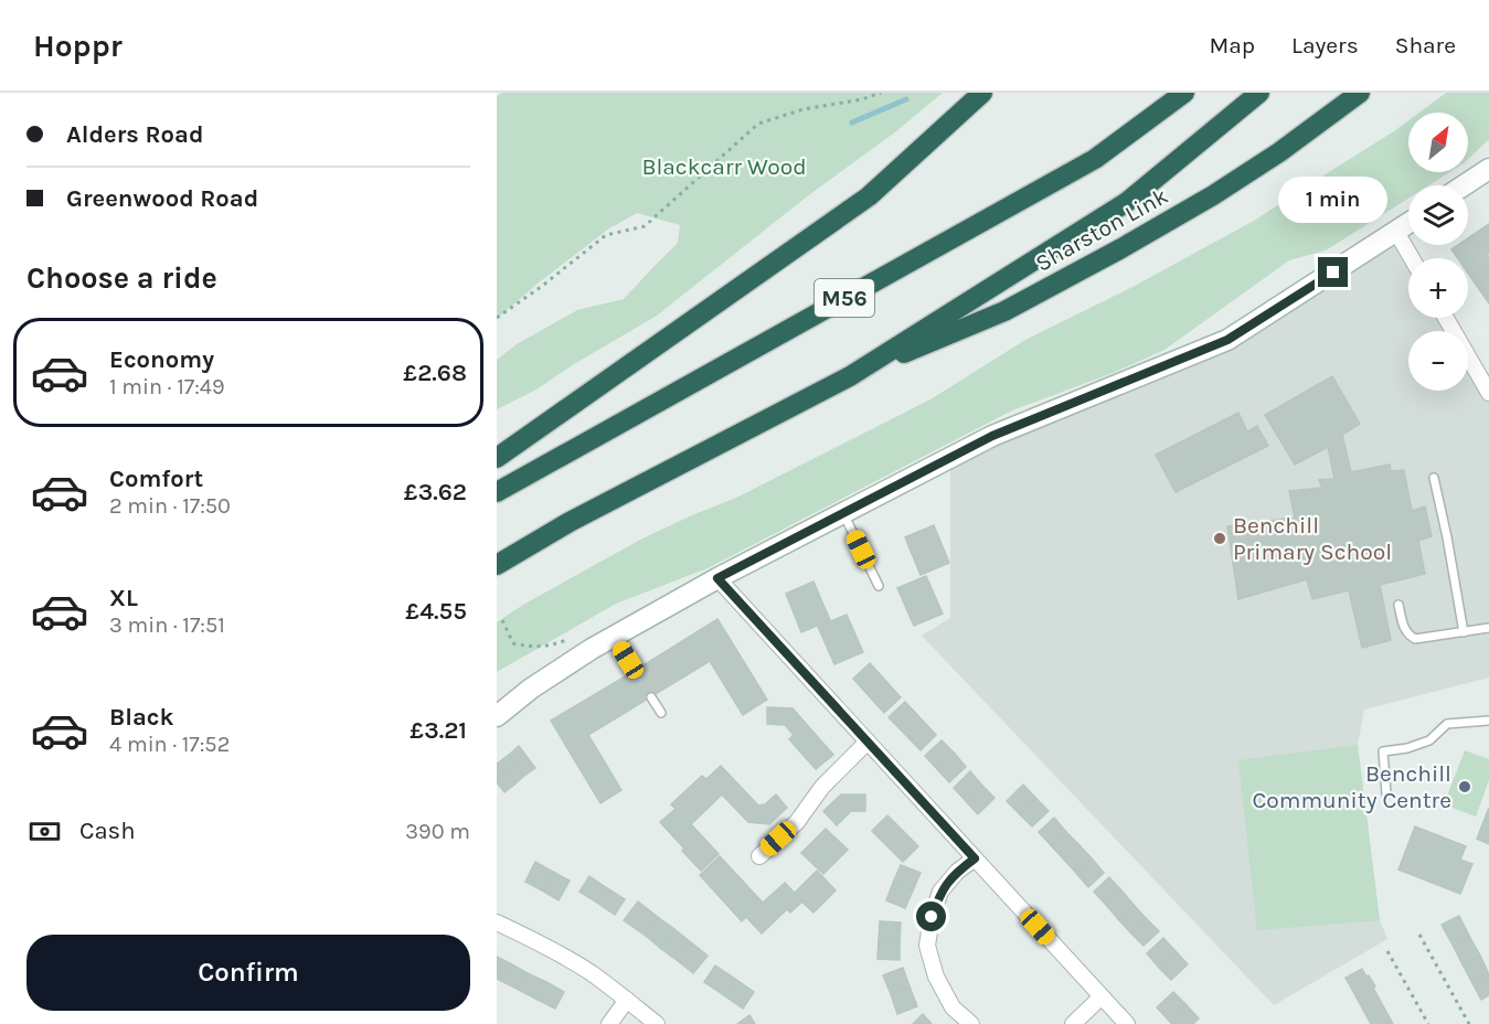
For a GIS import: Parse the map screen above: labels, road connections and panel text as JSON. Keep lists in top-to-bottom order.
{
  "streets": {
    "highway": ["Sharston Link", "M56"]
  },
  "parks": ["Blackcarr Wood"],
  "places": ["Benchill Primary School", "Benchill Community Centre"],
  "north": "top right",
  "page": {
    "header": "Hoppr",
    "nav": ["Map", "Layers", "Share"],
    "banner": ["Alders Road", "Greenwood Road"],
    "map_buttons": ["+", "−"],
    "bubble": "1 min",
    "heading": "Choose a ride",
    "list": [
      {
        "name": "Economy",
        "note": "1 min · 17:49",
        "value": "£2.68"
      },
      {
        "name": "Comfort",
        "note": "2 min · 17:50",
        "value": "£3.62"
      },
      {
        "name": "XL",
        "note": "3 min · 17:51",
        "value": "£4.55"
      },
      {
        "name": "Black",
        "note": "4 min · 17:52",
        "value": "£3.21"
      }
    ],
    "pay": ["Cash", "390 m"],
    "buttons": "Confirm"
  }
}
